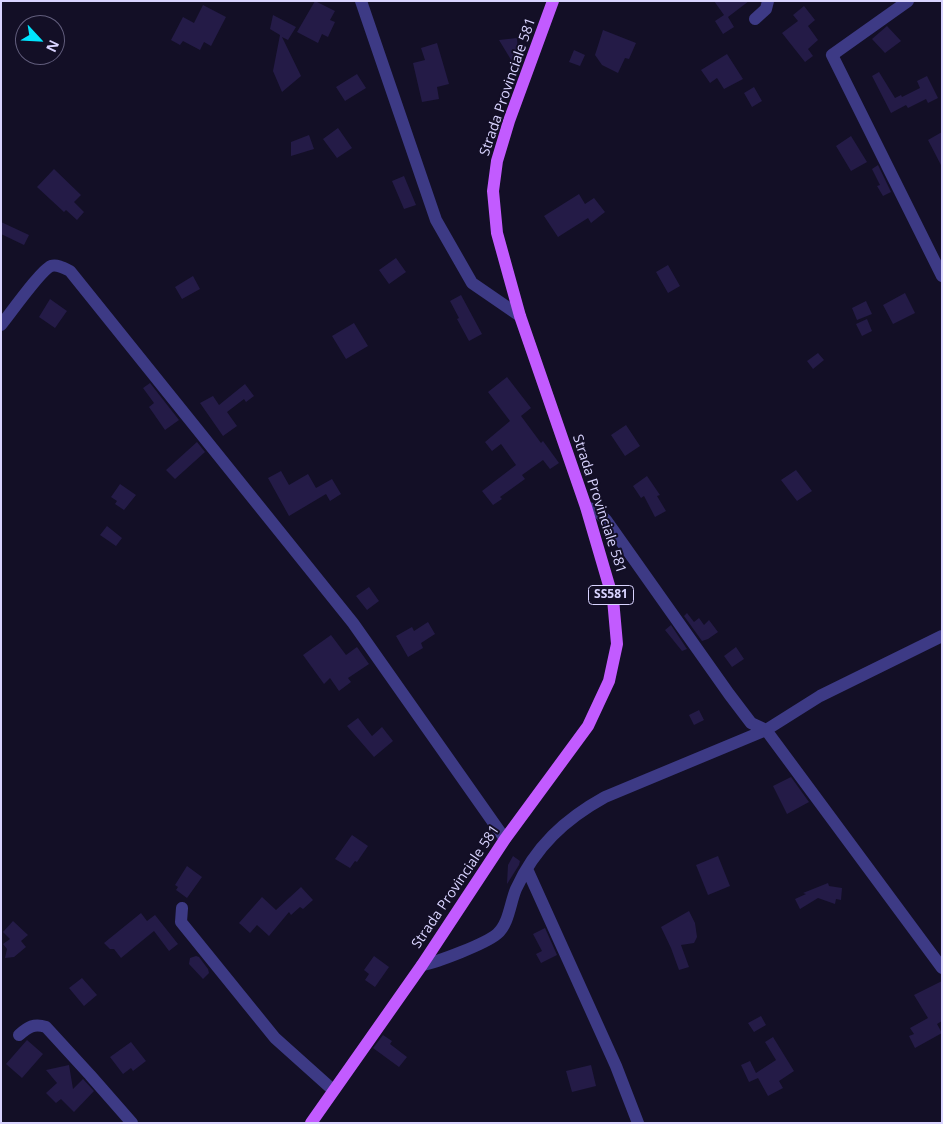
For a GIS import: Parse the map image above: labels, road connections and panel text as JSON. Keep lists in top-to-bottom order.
{
  "streets": {
    "main road": ["Strada Provinciale 581", "SS581"]
  },
  "north": "bottom right"
}
